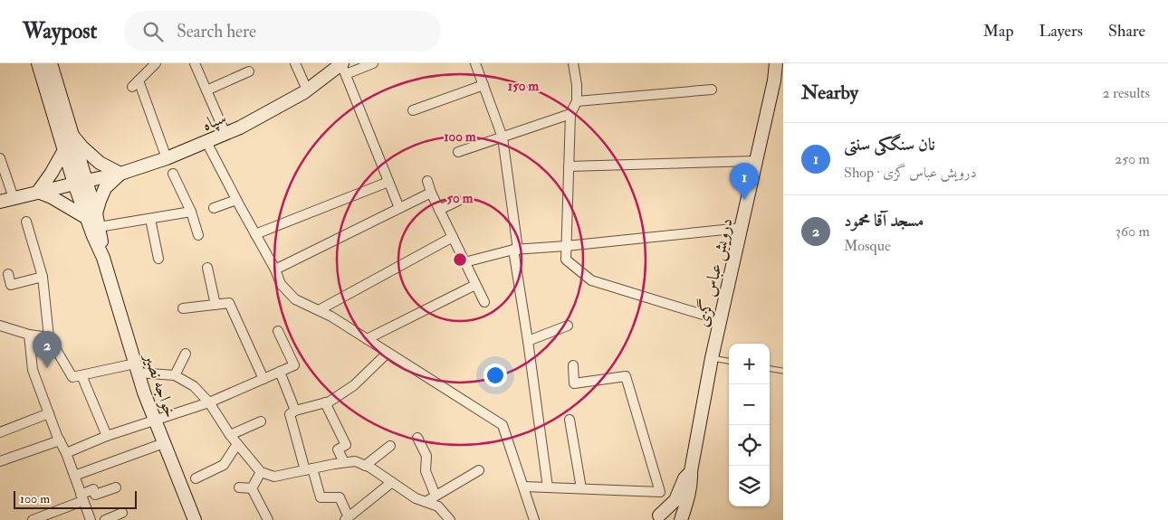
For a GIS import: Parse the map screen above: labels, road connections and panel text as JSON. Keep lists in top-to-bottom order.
{
  "streets": {
    "street": ["سپاه", "درویش عباس گزی", "خواجه نصیر"]
  },
  "crossings": [
    ["سپاه", "خواجه نصیر"]
  ],
  "scale_bar": "100 m",
  "page": {
    "header": "Waypost",
    "search": "Search here",
    "nav": ["Map", "Layers", "Share"],
    "heading": ["Nearby", "2 results"],
    "list": [
      {
        "mark": "1",
        "name": "نان سنگکی سنتی",
        "note": "Shop · درویش عباس گزی",
        "value": "250 m"
      },
      {
        "mark": "2",
        "name": "مسجد آقا محمود",
        "note": "Mosque",
        "value": "360 m"
      }
    ],
    "pins": ["1", "2"],
    "map_buttons": ["+", "−"],
    "scale": "100 m"
  },
  "rings": ["150 m", "100 m", "50 m"]
}
